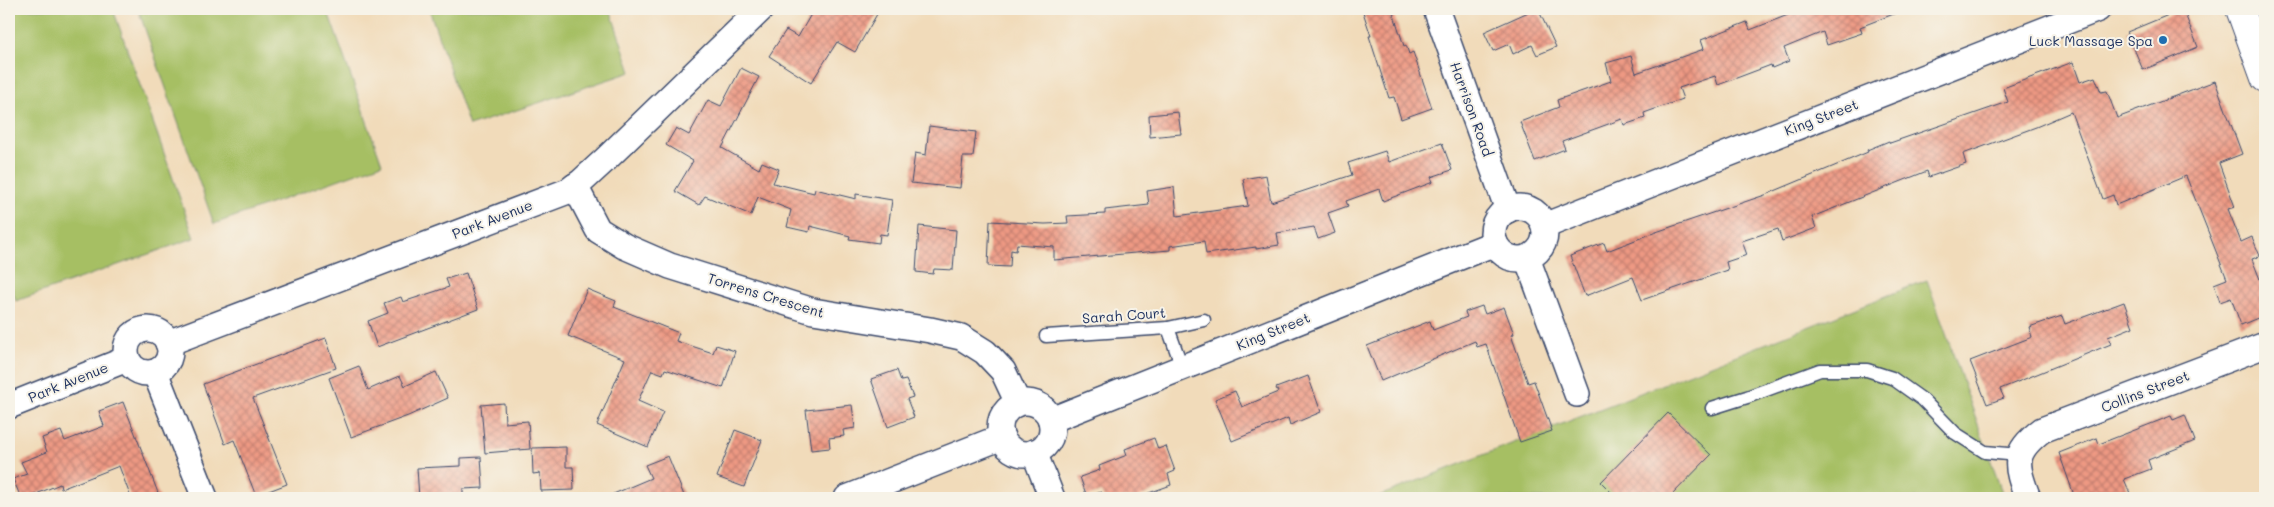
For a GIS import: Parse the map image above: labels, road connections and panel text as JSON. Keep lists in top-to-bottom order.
{
  "streets": {
    "street": [
      "Harrison Road",
      "King Street",
      "Park Avenue",
      "Torrens Crescent",
      "Collins Street"
    ],
    "lane": ["Sarah Court"]
  },
  "crossings": [
    ["Harrison Road", "King Street"],
    ["King Street", "Torrens Crescent"],
    ["Park Avenue", "Torrens Crescent"]
  ],
  "places": ["Luck Massage Spa"]
}
